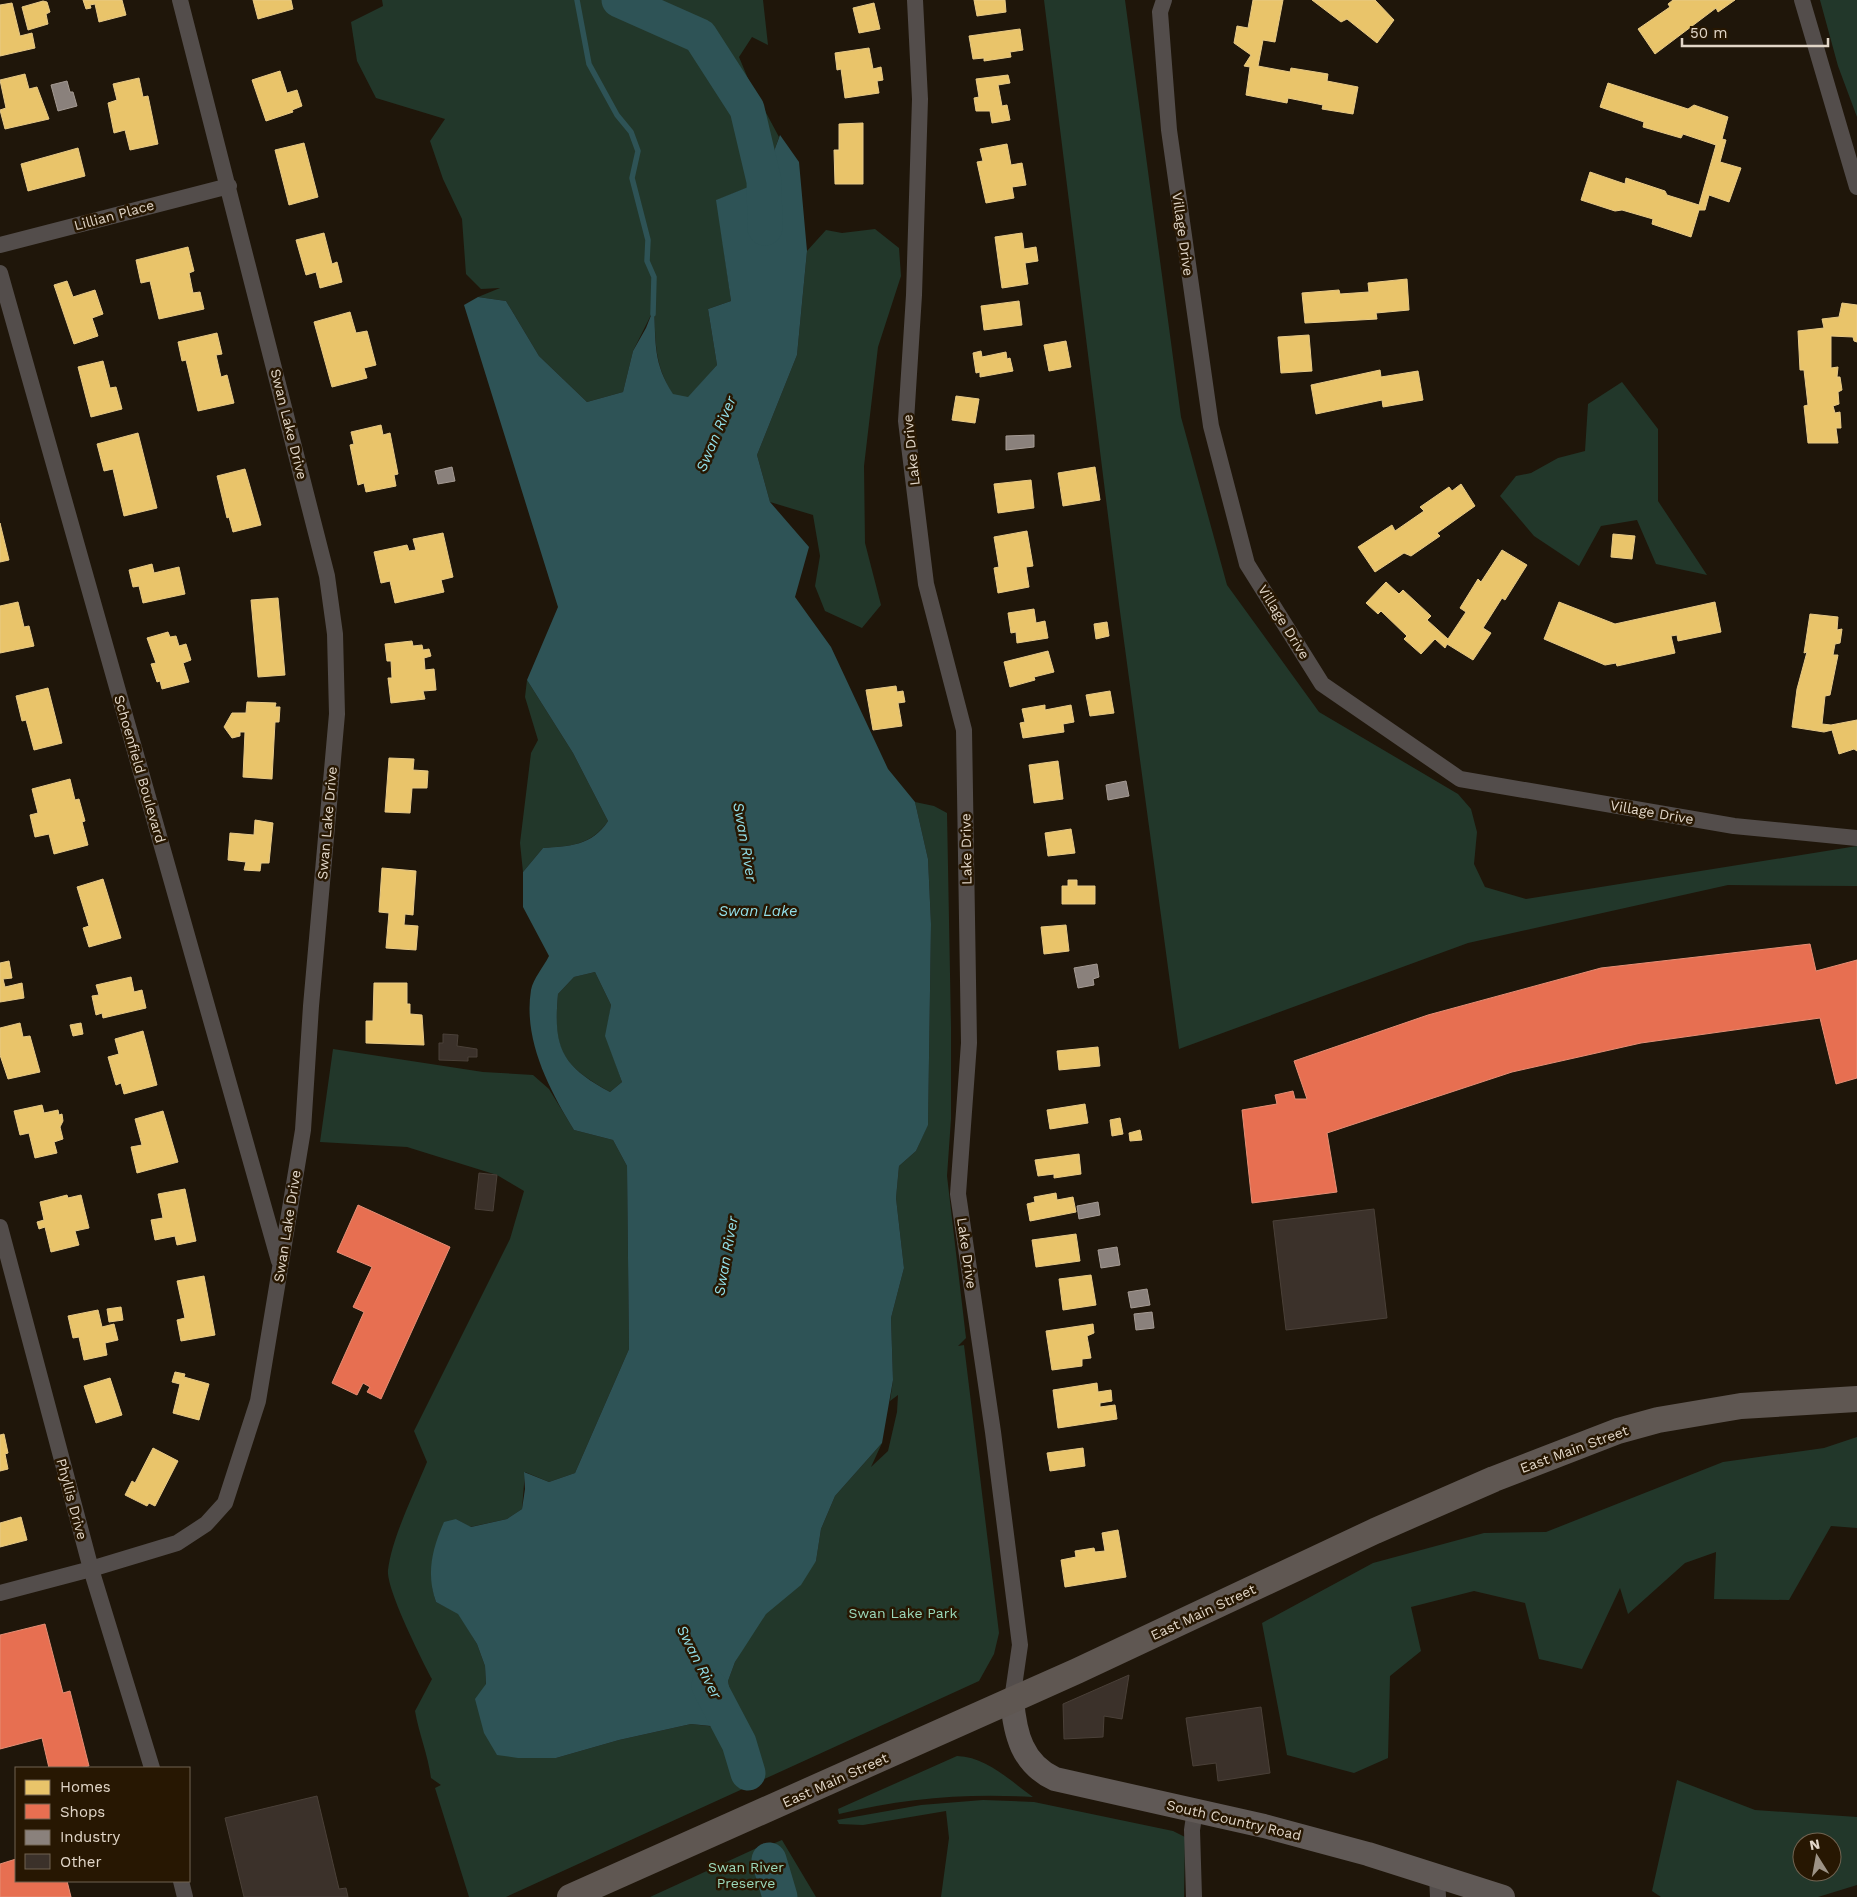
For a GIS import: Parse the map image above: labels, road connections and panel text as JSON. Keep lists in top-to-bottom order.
{
  "streets": {
    "main road": ["East Main Street", "South Country Road"],
    "street": [
      "Lillian Place",
      "Village Drive",
      "Swan Lake Drive",
      "Lake Drive",
      "Schoenfield Boulevard",
      "Phyllis Drive"
    ]
  },
  "crossings": [
    ["Lillian Place", "Swan Lake Drive"],
    ["Swan Lake Drive", "Schoenfield Boulevard"],
    ["Swan Lake Drive", "Phyllis Drive"],
    ["Lake Drive", "East Main Street"],
    ["Lake Drive", "South Country Road"],
    ["East Main Street", "South Country Road"]
  ],
  "water": ["Swan River", "Swan Lake"],
  "parks": ["Swan Lake Park", "Swan River Preserve"],
  "legend": [
    "Homes",
    "Shops",
    "Industry",
    "Other"
  ],
  "scale_bar": "50 m",
  "north": "top"
}
